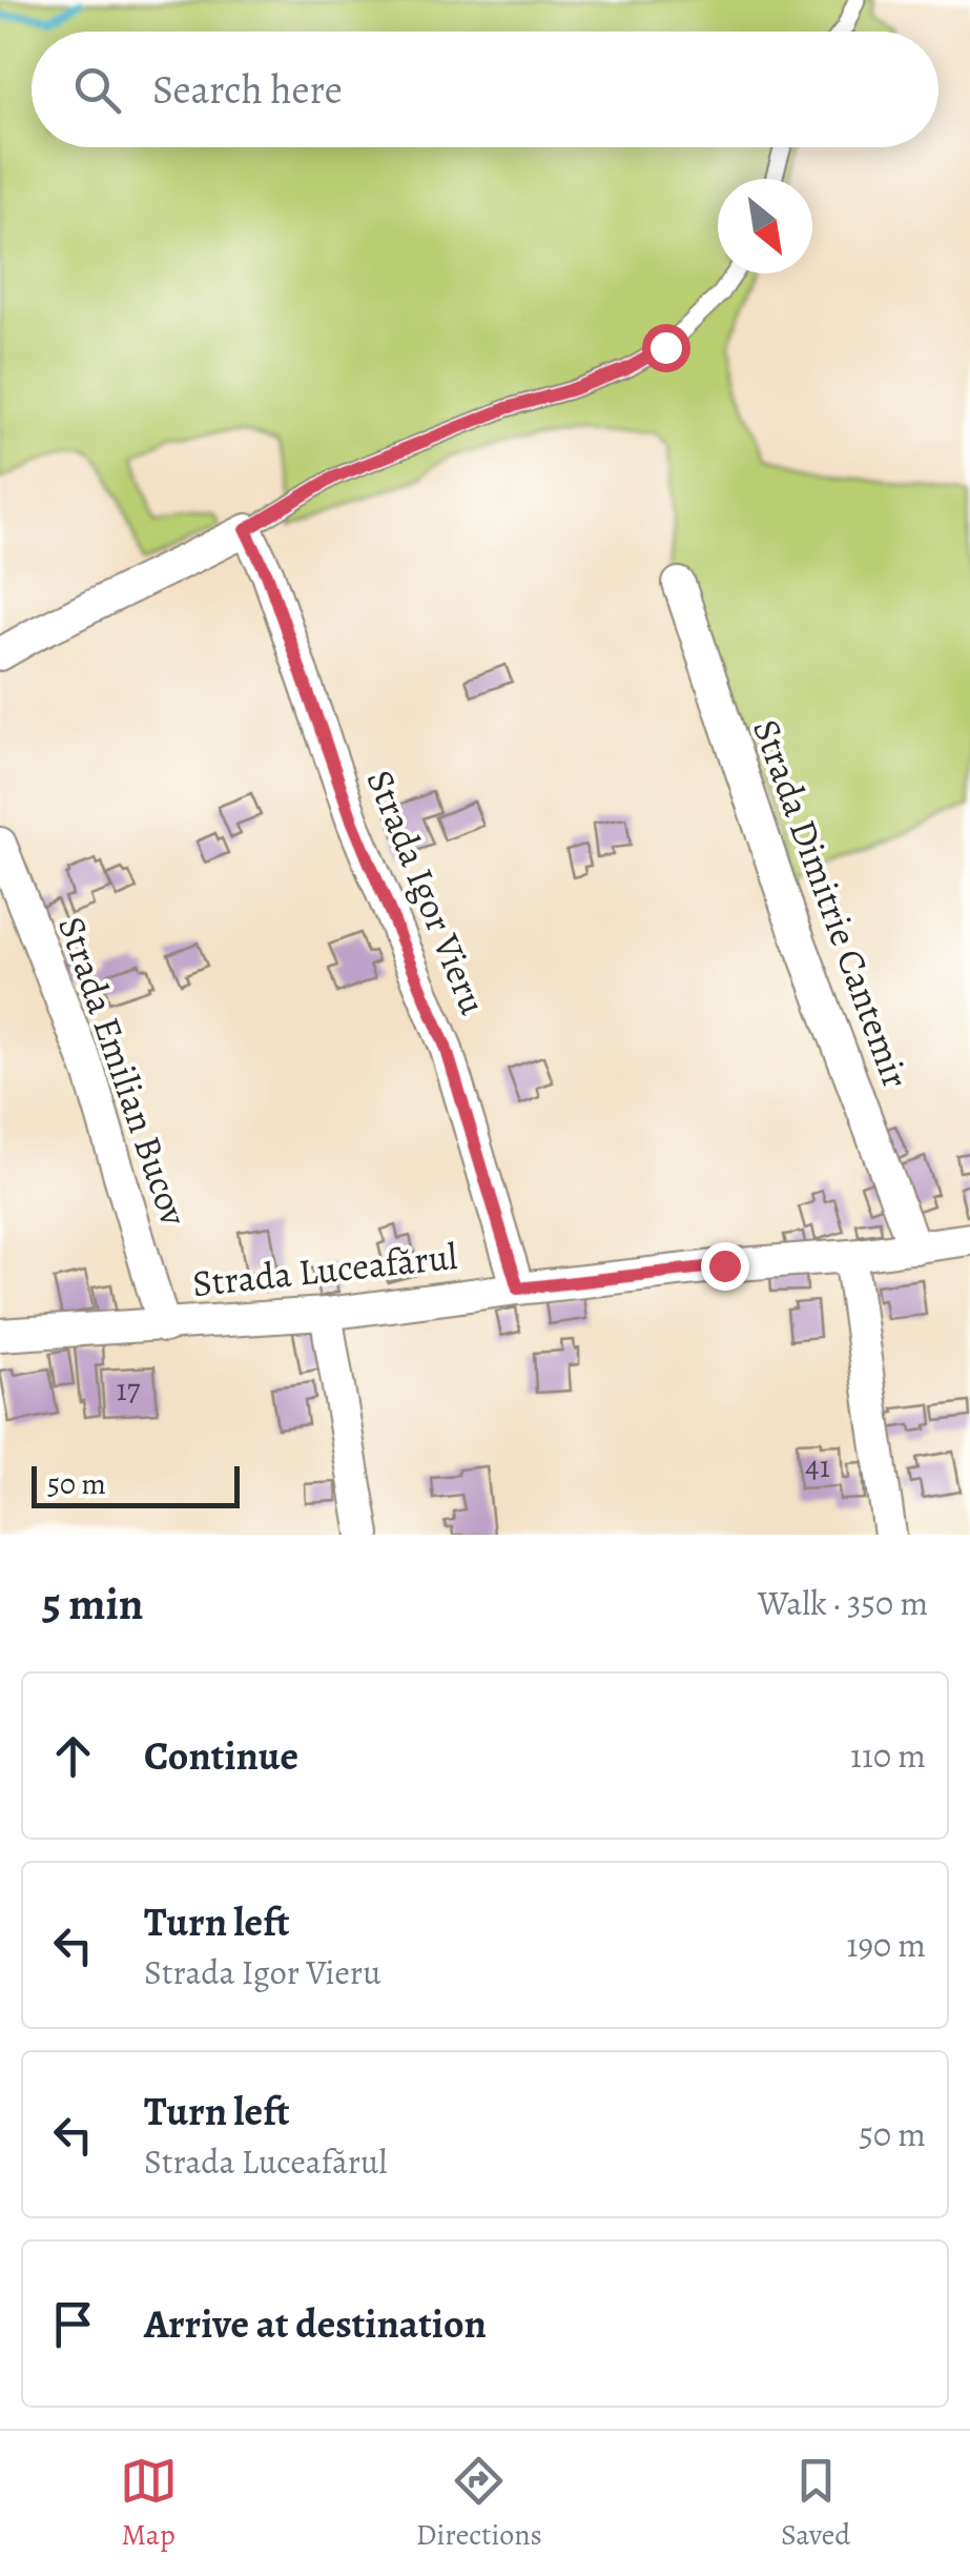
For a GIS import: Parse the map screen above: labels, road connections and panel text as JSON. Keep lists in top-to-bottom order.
{
  "streets": {
    "street": [
      "Strada Igor Vieru",
      "Strada Dimitrie Cantemir",
      "Strada Emilian Bucov",
      "Strada Luceafărul"
    ]
  },
  "crossings": [
    ["Strada Igor Vieru", "Strada Luceafărul"],
    ["Strada Dimitrie Cantemir", "Strada Luceafărul"],
    ["Strada Emilian Bucov", "Strada Luceafărul"]
  ],
  "house_numbers": ["17", "41"],
  "scale_bar": "50 m",
  "north": "bottom right",
  "page": {
    "search": "Search here",
    "scale": "50 m",
    "heading": ["5 min", "Walk · 350 m"],
    "list": [
      ["Continue", "110 m"],
      ["Turn left", "Strada Igor Vieru", "190 m"],
      ["Turn left", "Strada Luceafărul", "50 m"],
      "Arrive at destination"
    ],
    "nav": ["Map", "Directions", "Saved"]
  }
}
